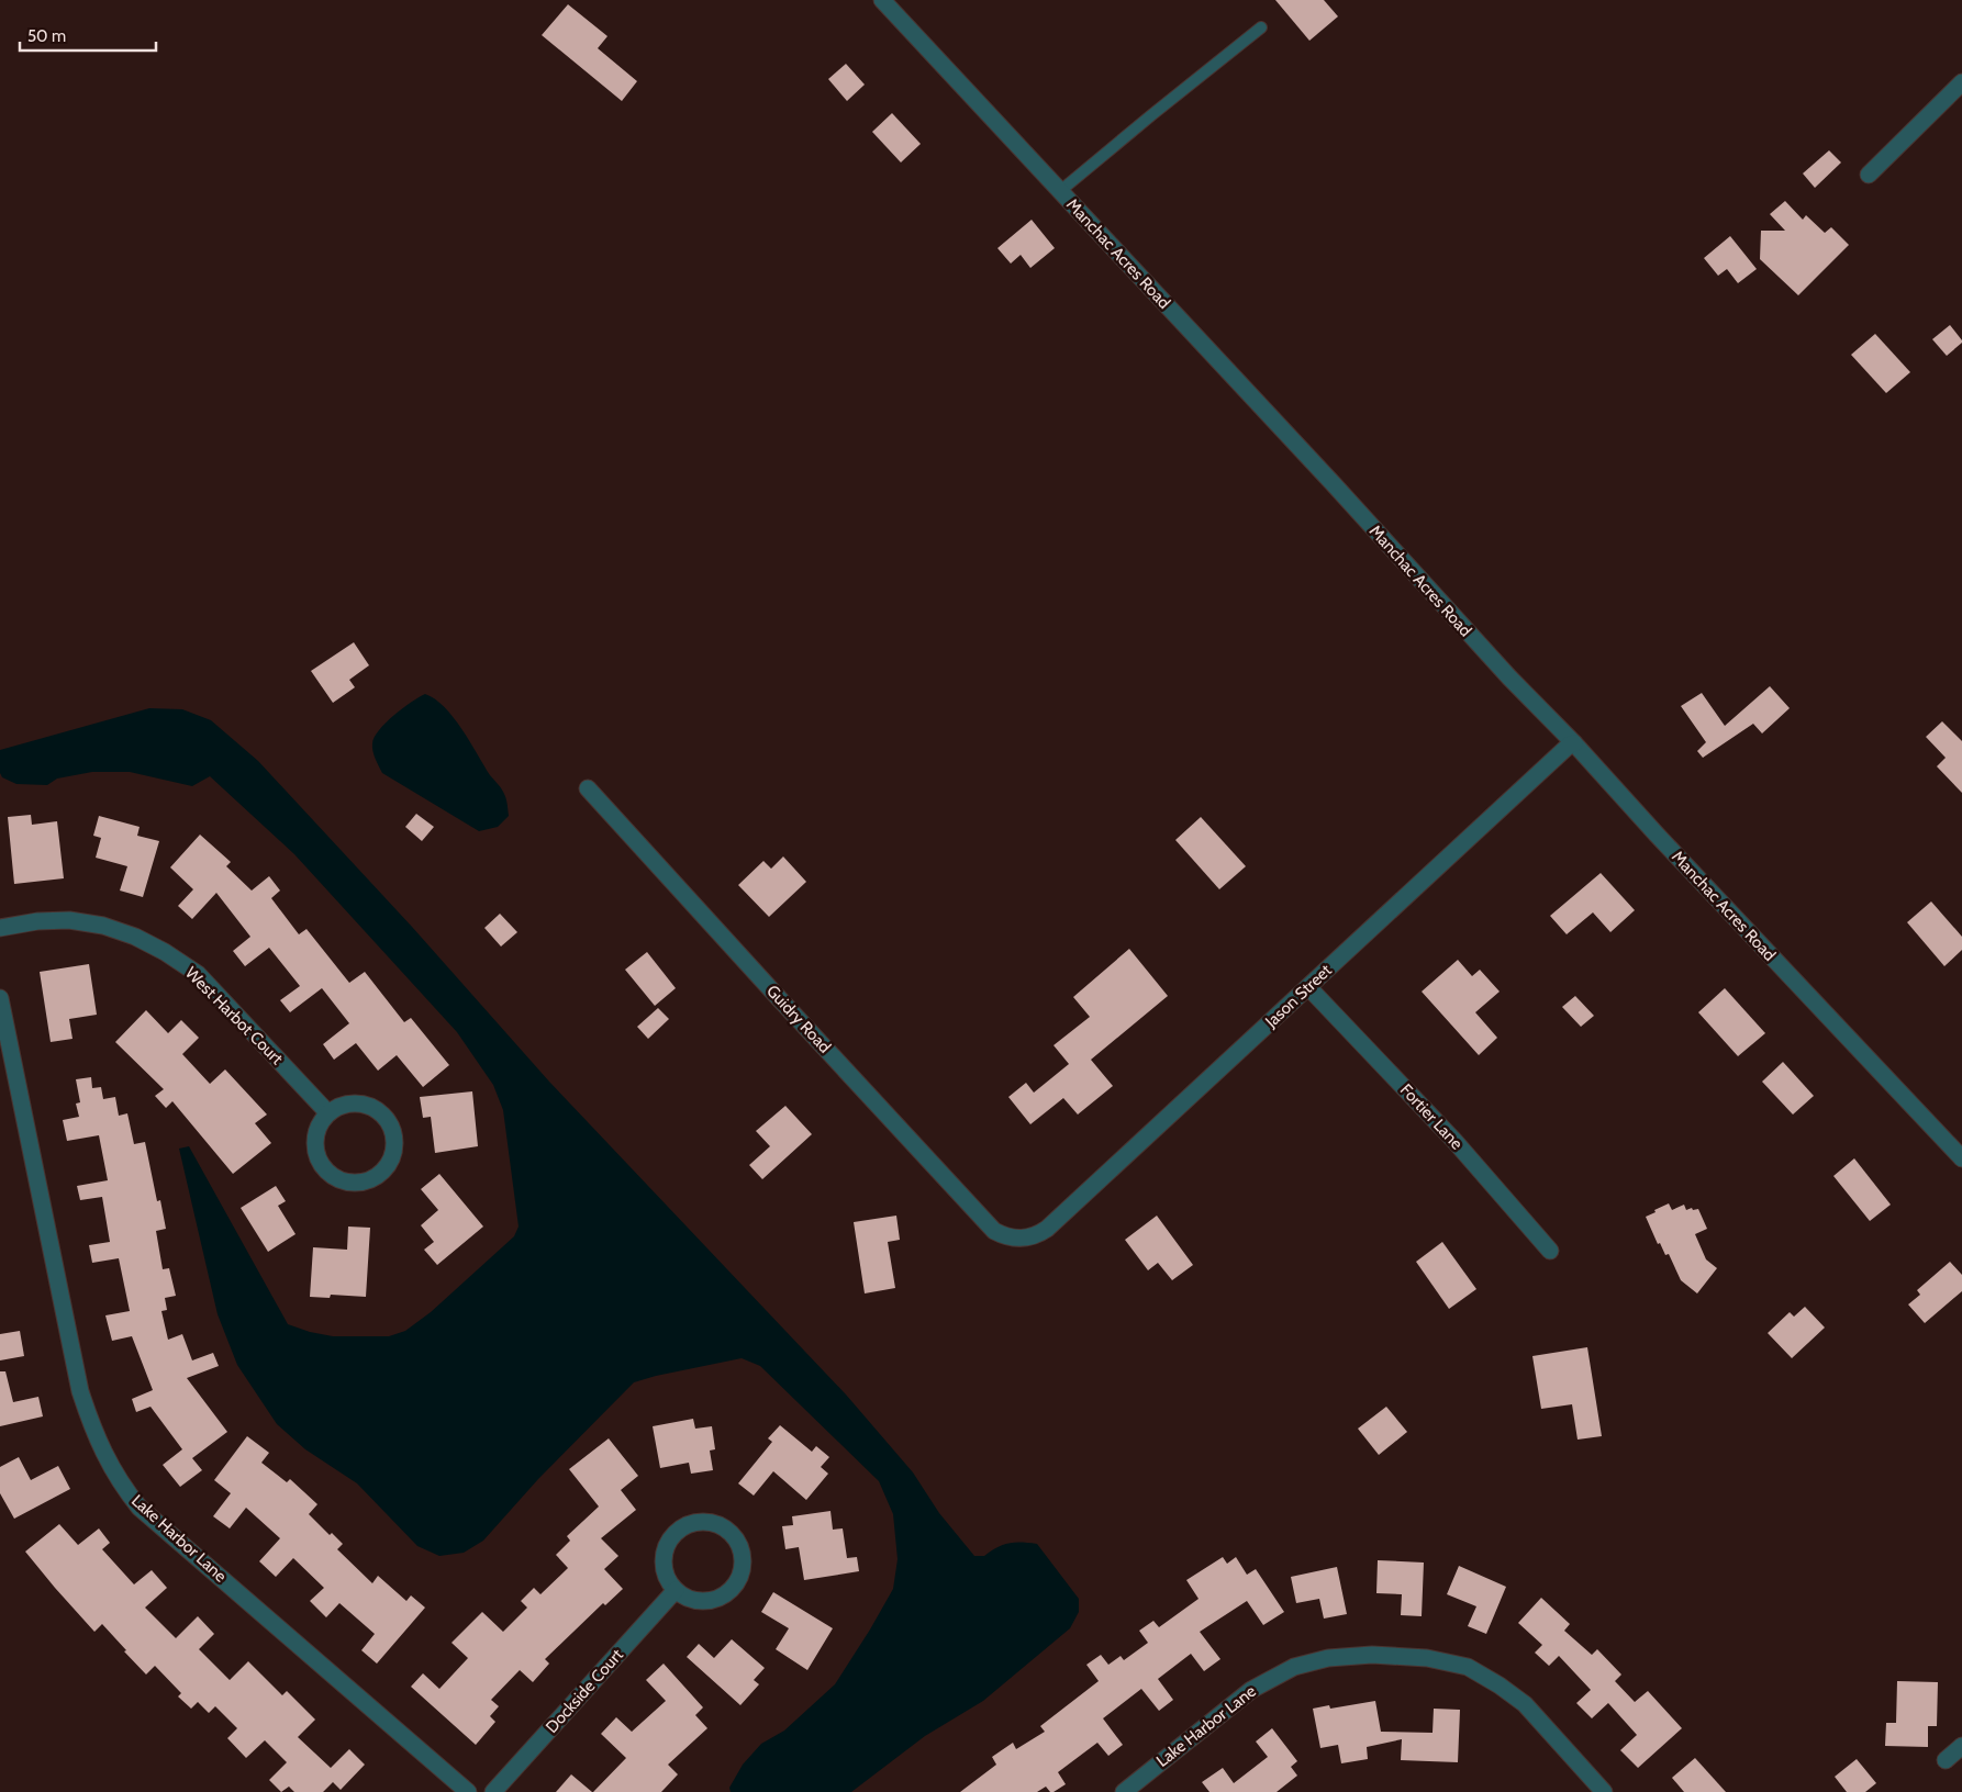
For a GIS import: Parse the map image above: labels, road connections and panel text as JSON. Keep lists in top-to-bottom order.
{
  "streets": {
    "street": [
      "Manchac Acres Road",
      "Jason Street",
      "West Harbot Court",
      "Guidry Road",
      "Fortier Lane",
      "Lake Harbor Lane",
      "Dockside Court"
    ]
  },
  "crossings": [
    ["Manchac Acres Road", "Jason Street"],
    ["Jason Street", "Guidry Road"],
    ["Jason Street", "Fortier Lane"]
  ],
  "scale_bar": "50 m"
}
